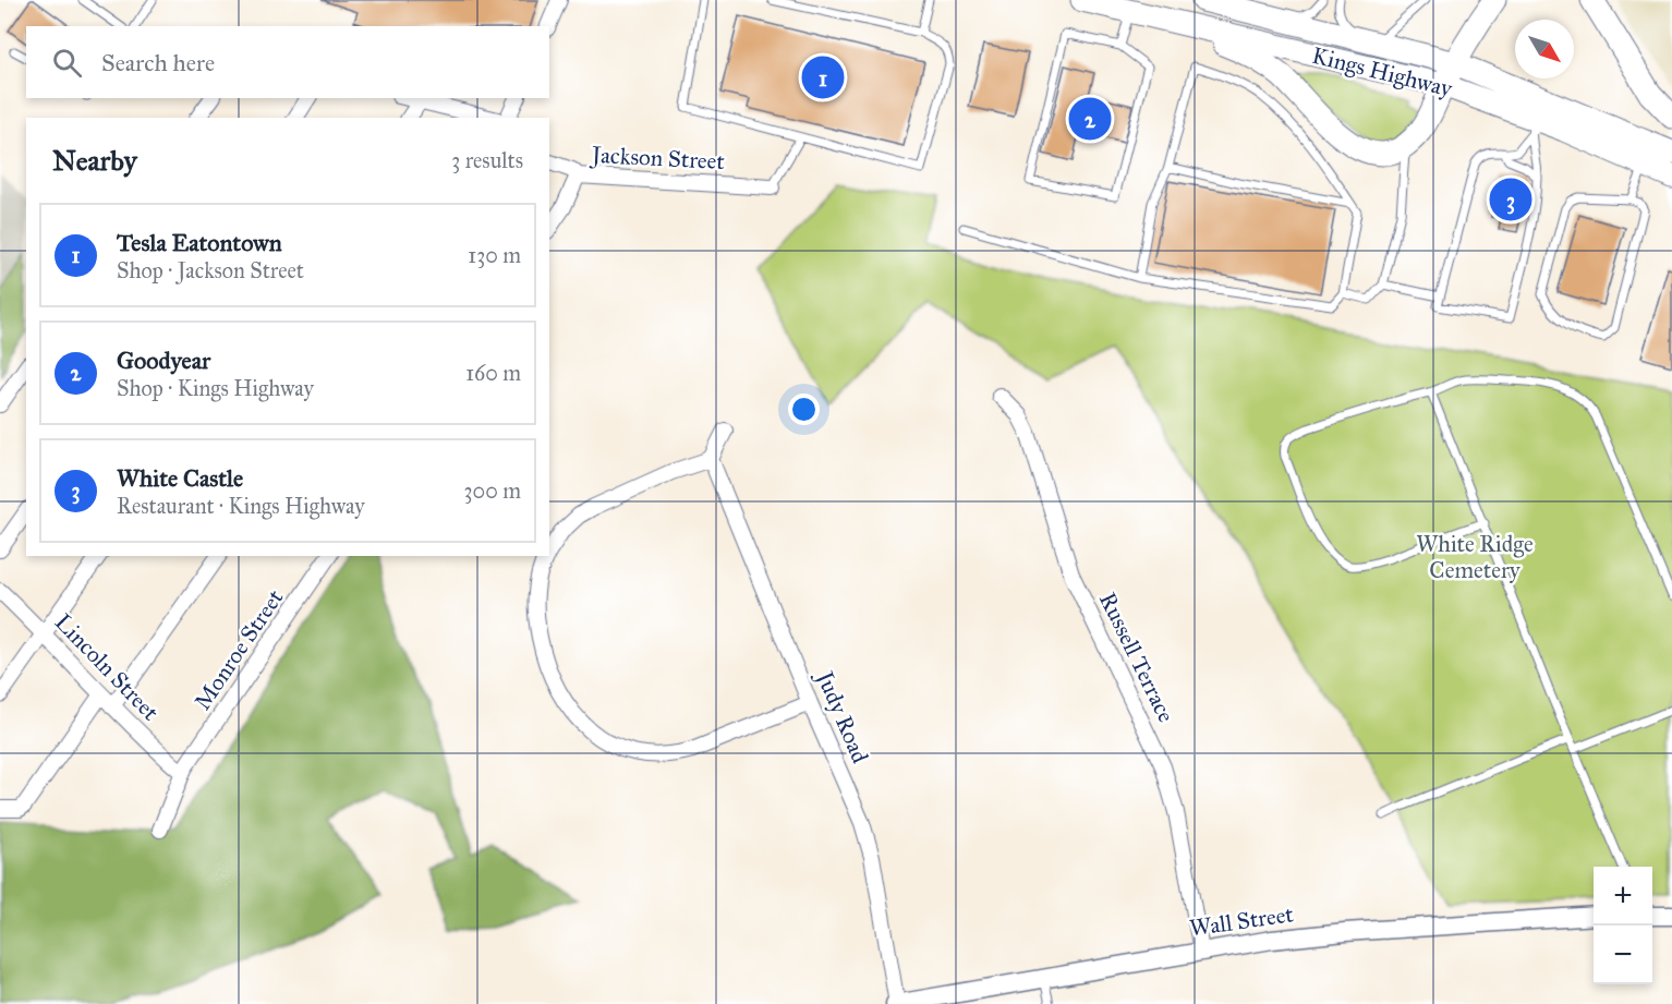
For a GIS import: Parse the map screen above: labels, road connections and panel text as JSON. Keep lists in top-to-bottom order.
{
  "streets": {
    "main road": ["Kings Highway"],
    "street": [
      "Jackson Street",
      "Monroe Street",
      "Russell Terrace",
      "Lincoln Street",
      "Judy Road",
      "Wall Street"
    ]
  },
  "crossings": [
    ["Monroe Street", "Lincoln Street"],
    ["Russell Terrace", "Wall Street"],
    ["Judy Road", "Wall Street"]
  ],
  "parks": ["White Ridge Cemetery"],
  "north": "bottom right",
  "page": {
    "search": "Search here",
    "pins": ["1", "2", "3"],
    "heading": ["Nearby", "3 results"],
    "list": [
      {
        "mark": "1",
        "name": "Tesla Eatontown",
        "note": "Shop · Jackson Street",
        "value": "130 m"
      },
      {
        "mark": "2",
        "name": "Goodyear",
        "note": "Shop · Kings Highway",
        "value": "160 m"
      },
      {
        "mark": "3",
        "name": "White Castle",
        "note": "Restaurant · Kings Highway",
        "value": "300 m"
      }
    ],
    "map_buttons": ["+", "−"]
  }
}
